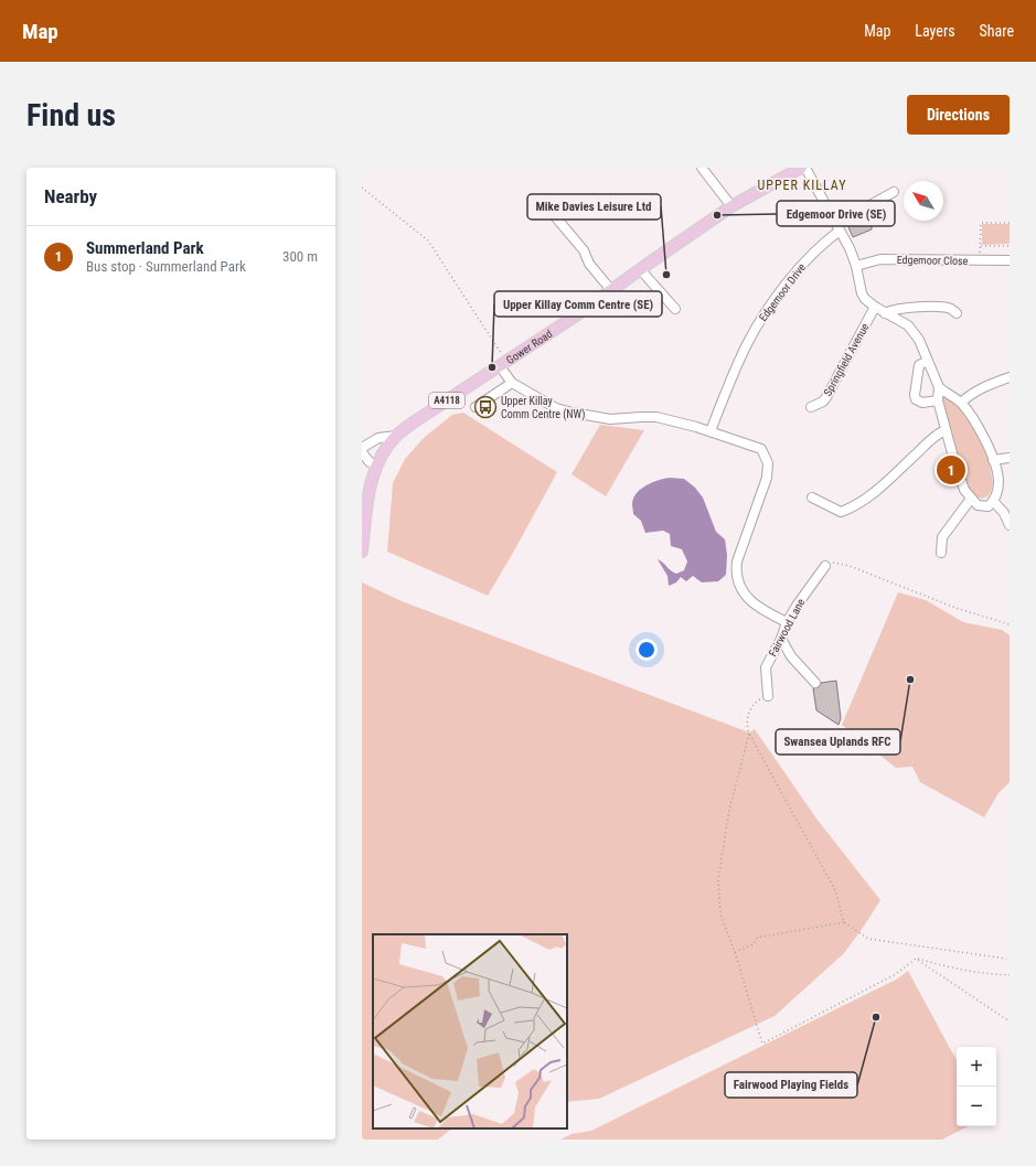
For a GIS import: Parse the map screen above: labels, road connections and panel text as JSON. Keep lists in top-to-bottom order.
{
  "streets": {
    "main road": ["Gower Road", "A4118"],
    "street": [
      "Edgemoor Close",
      "Edgemoor Drive",
      "Springfield Avenue",
      "Fairwood Lane"
    ]
  },
  "crossings": [
    ["Gower Road", "A4118"]
  ],
  "districts": ["UPPER KILLAY"],
  "places": {
    "other": [
      "Edgemoor Drive (SE)",
      "Mike Davies Leisure Ltd",
      "Upper Killay Comm Centre (SE)",
      "Swansea Uplands RFC",
      "Fairwood Playing Fields"
    ],
    "bus stop": ["Upper Killay Comm Centre (NW)"]
  },
  "north": "top left",
  "page": {
    "header": "Map",
    "nav": ["Map", "Layers", "Share"],
    "buttons": "Directions",
    "title": "Find us",
    "heading": "Nearby",
    "list": [
      {
        "mark": "1",
        "name": "Summerland Park",
        "note": "Bus stop · Summerland Park",
        "value": "300 m"
      }
    ],
    "pins": "1",
    "map_buttons": ["+", "−"]
  }
}
